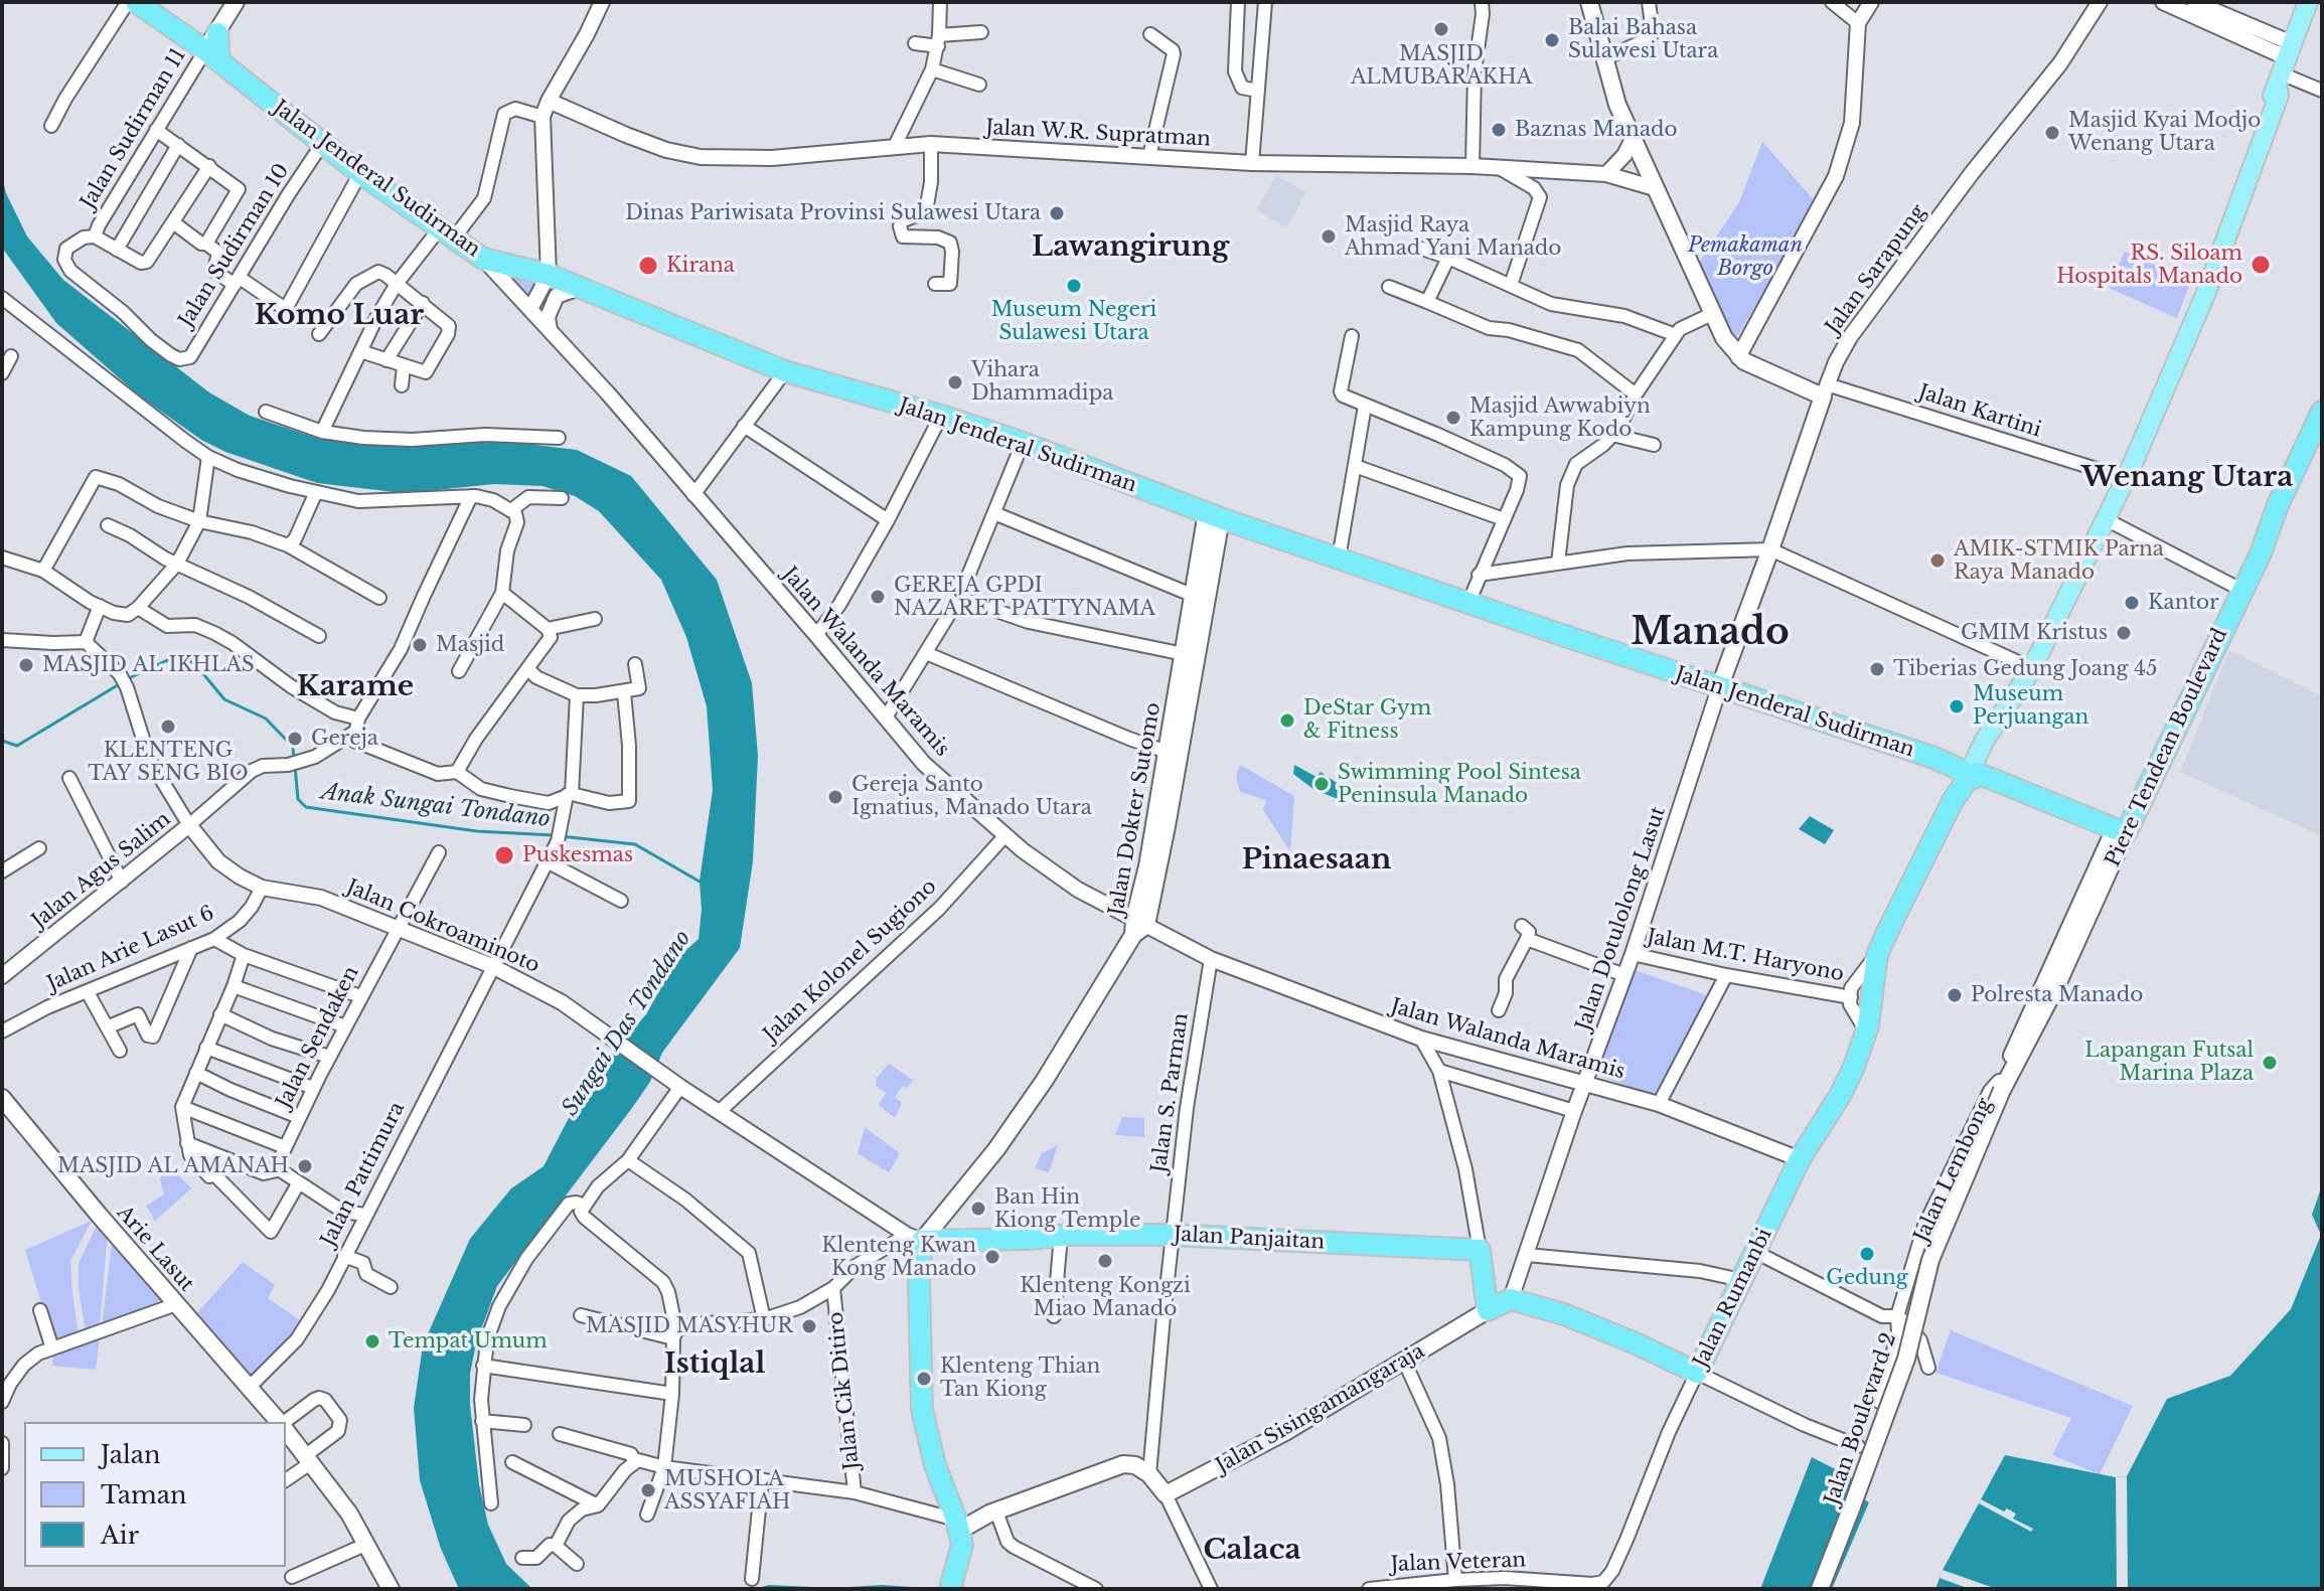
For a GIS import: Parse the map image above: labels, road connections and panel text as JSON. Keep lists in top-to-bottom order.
{
  "streets": {
    "highway": [
      "Jalan Jenderal Sudirman",
      "Piere Tendean Boulevard",
      "Jalan Panjaitan",
      "Jalan Rumanbi",
      "Jalan Sisingamangaraja"
    ],
    "main road": [
      "Jalan Sarapung",
      "Jalan Dokter Sutomo",
      "Arie Lasut",
      "Jalan Boulevard 2"
    ],
    "street": [
      "Jalan Sudirman 11",
      "Jalan W.R. Supratman",
      "Jalan Sudirman 10",
      "Jalan Kartini",
      "Jalan Walanda Maramis",
      "Jalan Agus Salim",
      "Jalan Dotulolong Lasut",
      "Jalan Cokroaminoto",
      "Jalan Arie Lasut 6",
      "Jalan M.T. Haryono",
      "Jalan Kolonel Sugiono",
      "Jalan Sendaken",
      "Jalan S. Parman",
      "Jalan Lembong",
      "Jalan Pattimura",
      "Jalan Cik Ditiro",
      "Jalan Veteran"
    ]
  },
  "crossings": [
    ["Jalan Sudirman 11", "Jalan Jenderal Sudirman"],
    ["Jalan Sudirman 11", "Jalan Sudirman 10"],
    ["Jalan Jenderal Sudirman", "Jalan Sudirman 10"],
    ["Jalan Jenderal Sudirman", "Jalan Sarapung"],
    ["Jalan Jenderal Sudirman", "Jalan Walanda Maramis"],
    ["Jalan Jenderal Sudirman", "Piere Tendean Boulevard"],
    ["Jalan Jenderal Sudirman", "Jalan Dokter Sutomo"],
    ["Jalan Jenderal Sudirman", "Jalan Dotulolong Lasut"],
    ["Jalan Jenderal Sudirman", "Jalan Rumanbi"],
    ["Jalan Sarapung", "Jalan Kartini"],
    ["Jalan Sarapung", "Jalan Dotulolong Lasut"],
    ["Jalan Walanda Maramis", "Jalan Dokter Sutomo"],
    ["Jalan Walanda Maramis", "Jalan Dotulolong Lasut"],
    ["Jalan Walanda Maramis", "Jalan Kolonel Sugiono"],
    ["Jalan Walanda Maramis", "Jalan S. Parman"],
    ["Jalan Walanda Maramis", "Jalan Rumanbi"],
    ["Jalan Dokter Sutomo", "Jalan Cokroaminoto"],
    ["Jalan Dokter Sutomo", "Jalan Panjaitan"],
    ["Jalan Dokter Sutomo", "Jalan Cik Ditiro"],
    ["Jalan Agus Salim", "Jalan Cokroaminoto"],
    ["Jalan Dotulolong Lasut", "Jalan M.T. Haryono"],
    ["Jalan Dotulolong Lasut", "Jalan Sisingamangaraja"],
    ["Jalan Cokroaminoto", "Jalan Arie Lasut 6"],
    ["Jalan Cokroaminoto", "Jalan Kolonel Sugiono"],
    ["Jalan Cokroaminoto", "Jalan Sendaken"],
    ["Jalan Cokroaminoto", "Jalan Pattimura"],
    ["Jalan Cokroaminoto", "Jalan Panjaitan"],
    ["Jalan Cokroaminoto", "Jalan Cik Ditiro"],
    ["Jalan M.T. Haryono", "Jalan Rumanbi"],
    ["Jalan S. Parman", "Jalan Panjaitan"],
    ["Jalan Lembong", "Jalan Boulevard 2"],
    ["Jalan Pattimura", "Arie Lasut"],
    ["Jalan Panjaitan", "Jalan Cik Ditiro"],
    ["Jalan Rumanbi", "Jalan Veteran"]
  ],
  "districts": [
    "Lawangirung",
    "Komo Luar",
    "Wenang Utara",
    "Manado",
    "Karame",
    "Pinaesaan",
    "Istiqlal",
    "Calaca"
  ],
  "water": ["Anak Sungai Tondano", "Sungai Das Tondano"],
  "parks": ["Pemakaman Borgo"],
  "places": [
    "MASJID ALMUBARAKHA",
    "Balai Bahasa Sulawesi Utara",
    "Baznas Manado",
    "Masjid Kyai Modjo Wenang Utara",
    "Dinas Pariwisata Provinsi Sulawesi Utara",
    "Masjid Raya Ahmad Yani Manado",
    "RS. Siloam Hospitals Manado",
    "Kirana",
    "Museum Negeri Sulawesi Utara",
    "Vihara Dhammadipa",
    "Masjid Awwabiyn Kampung Kodo",
    "AMIK-STMIK Parna Raya Manado",
    "GEREJA GPDI NAZARET PATTYNAMA",
    "Kantor",
    "GMIM Kristus",
    "Masjid",
    "MASJID AL IKHLAS",
    "Tiberias Gedung Joang 45",
    "Museum Perjuangan",
    "DeStar Gym & Fitness",
    "KLENTENG TAY SENG BIO",
    "Gereja",
    "Swimming Pool Sintesa Peninsula Manado",
    "Gereja Santo Ignatius, Manado Utara",
    "Puskesmas",
    "Polresta Manado",
    "Lapangan Futsal Marina Plaza",
    "MASJID AL AMANAH",
    "Ban Hin Kiong Temple",
    "Gedung",
    "Klenteng Kwan Kong Manado",
    "Klenteng Kongzi Miao Manado",
    "MASJID MASYHUR",
    "Tempat Umum",
    "Klenteng Thian Tan Kiong",
    "MUSHOLA ASSYAFIAH"
  ],
  "legend": ["Jalan", "Taman", "Air"]
}
